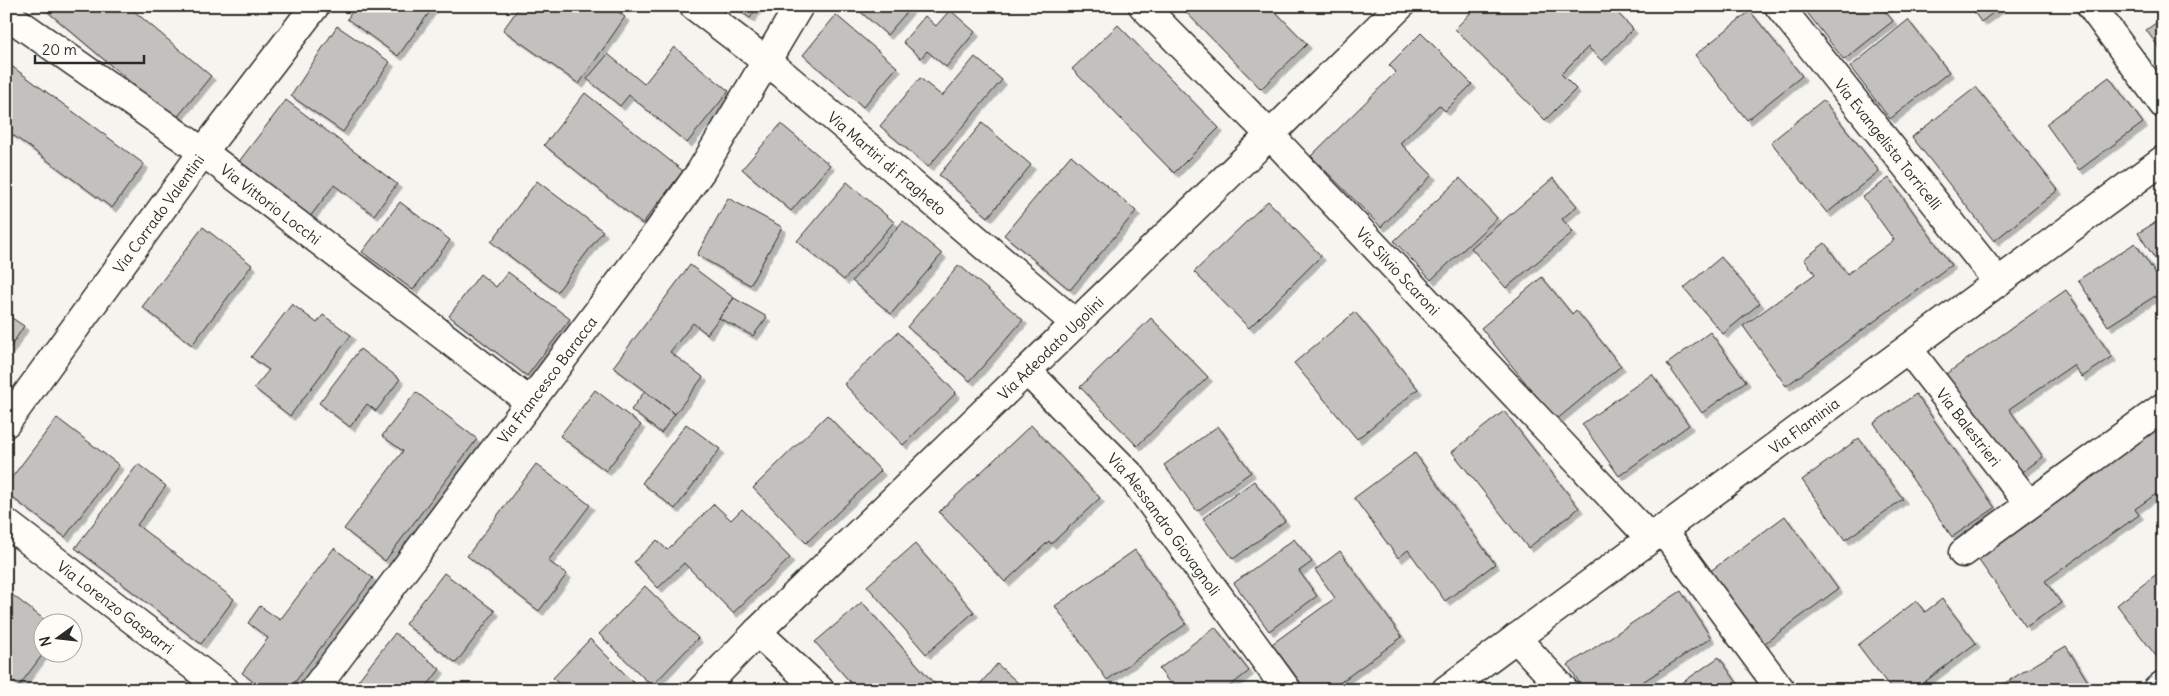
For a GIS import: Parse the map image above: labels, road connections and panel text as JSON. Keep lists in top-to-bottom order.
{
  "streets": {
    "street": [
      "Via Evangelista Torricelli",
      "Via Martiri di Fragheto",
      "Via Vittorio Locchi",
      "Via Corrado Valentini",
      "Via Silvio Scaroni",
      "Via Adeodato Ugolini",
      "Via Francesco Baracca",
      "Via Flaminia",
      "Via Balestrieri",
      "Via Alessandro Giovagnoli",
      "Via Lorenzo Gasparri"
    ]
  },
  "crossings": [
    ["Via Evangelista Torricelli", "Via Flaminia"],
    ["Via Martiri di Fragheto", "Via Adeodato Ugolini"],
    ["Via Martiri di Fragheto", "Via Francesco Baracca"],
    ["Via Vittorio Locchi", "Via Corrado Valentini"],
    ["Via Vittorio Locchi", "Via Francesco Baracca"],
    ["Via Silvio Scaroni", "Via Adeodato Ugolini"],
    ["Via Silvio Scaroni", "Via Flaminia"],
    ["Via Adeodato Ugolini", "Via Alessandro Giovagnoli"],
    ["Via Flaminia", "Via Balestrieri"]
  ],
  "scale_bar": "20 m",
  "north": "left"
}
